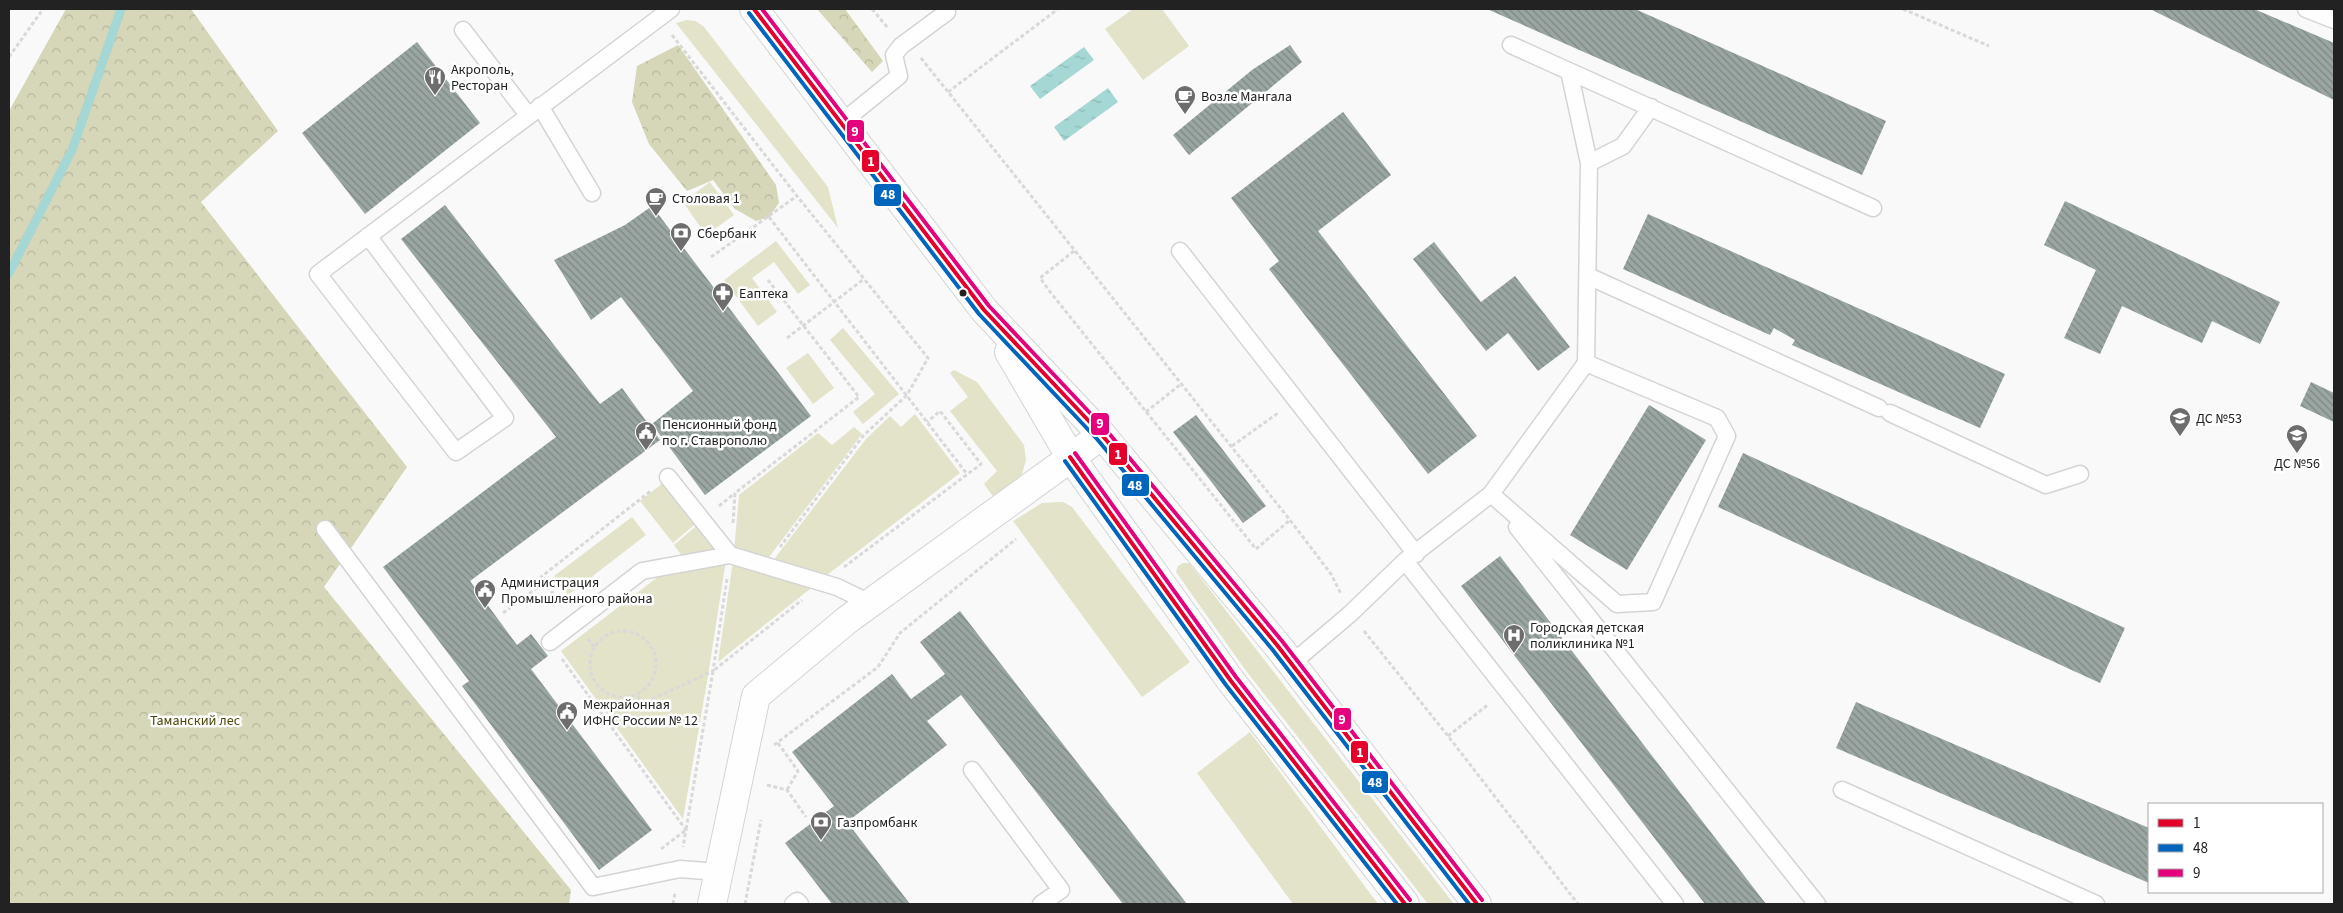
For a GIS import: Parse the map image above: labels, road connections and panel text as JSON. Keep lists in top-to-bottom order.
{
  "parks": ["Таманский лес"],
  "places": {
    "restaurant": ["Акрополь, Ресторан"],
    "cafe": ["Возле Мангала", "Столовая 1"],
    "bank": ["Сбербанк", "Газпромбанк"],
    "pharmacy": ["Еаптека"],
    "school or university": ["ДС №53", "ДС №56"],
    "public building": ["Пенсионный фонд по г. Ставрополю", "Администрация Промышленного района", "Межрайонная ИФНС России № 12"],
    "hospital": ["Городская детская поликлиника №1"]
  },
  "lines": ["transit line 1", "transit line 9", "transit line 48"],
  "legend": ["1", "48", "9"]
}
